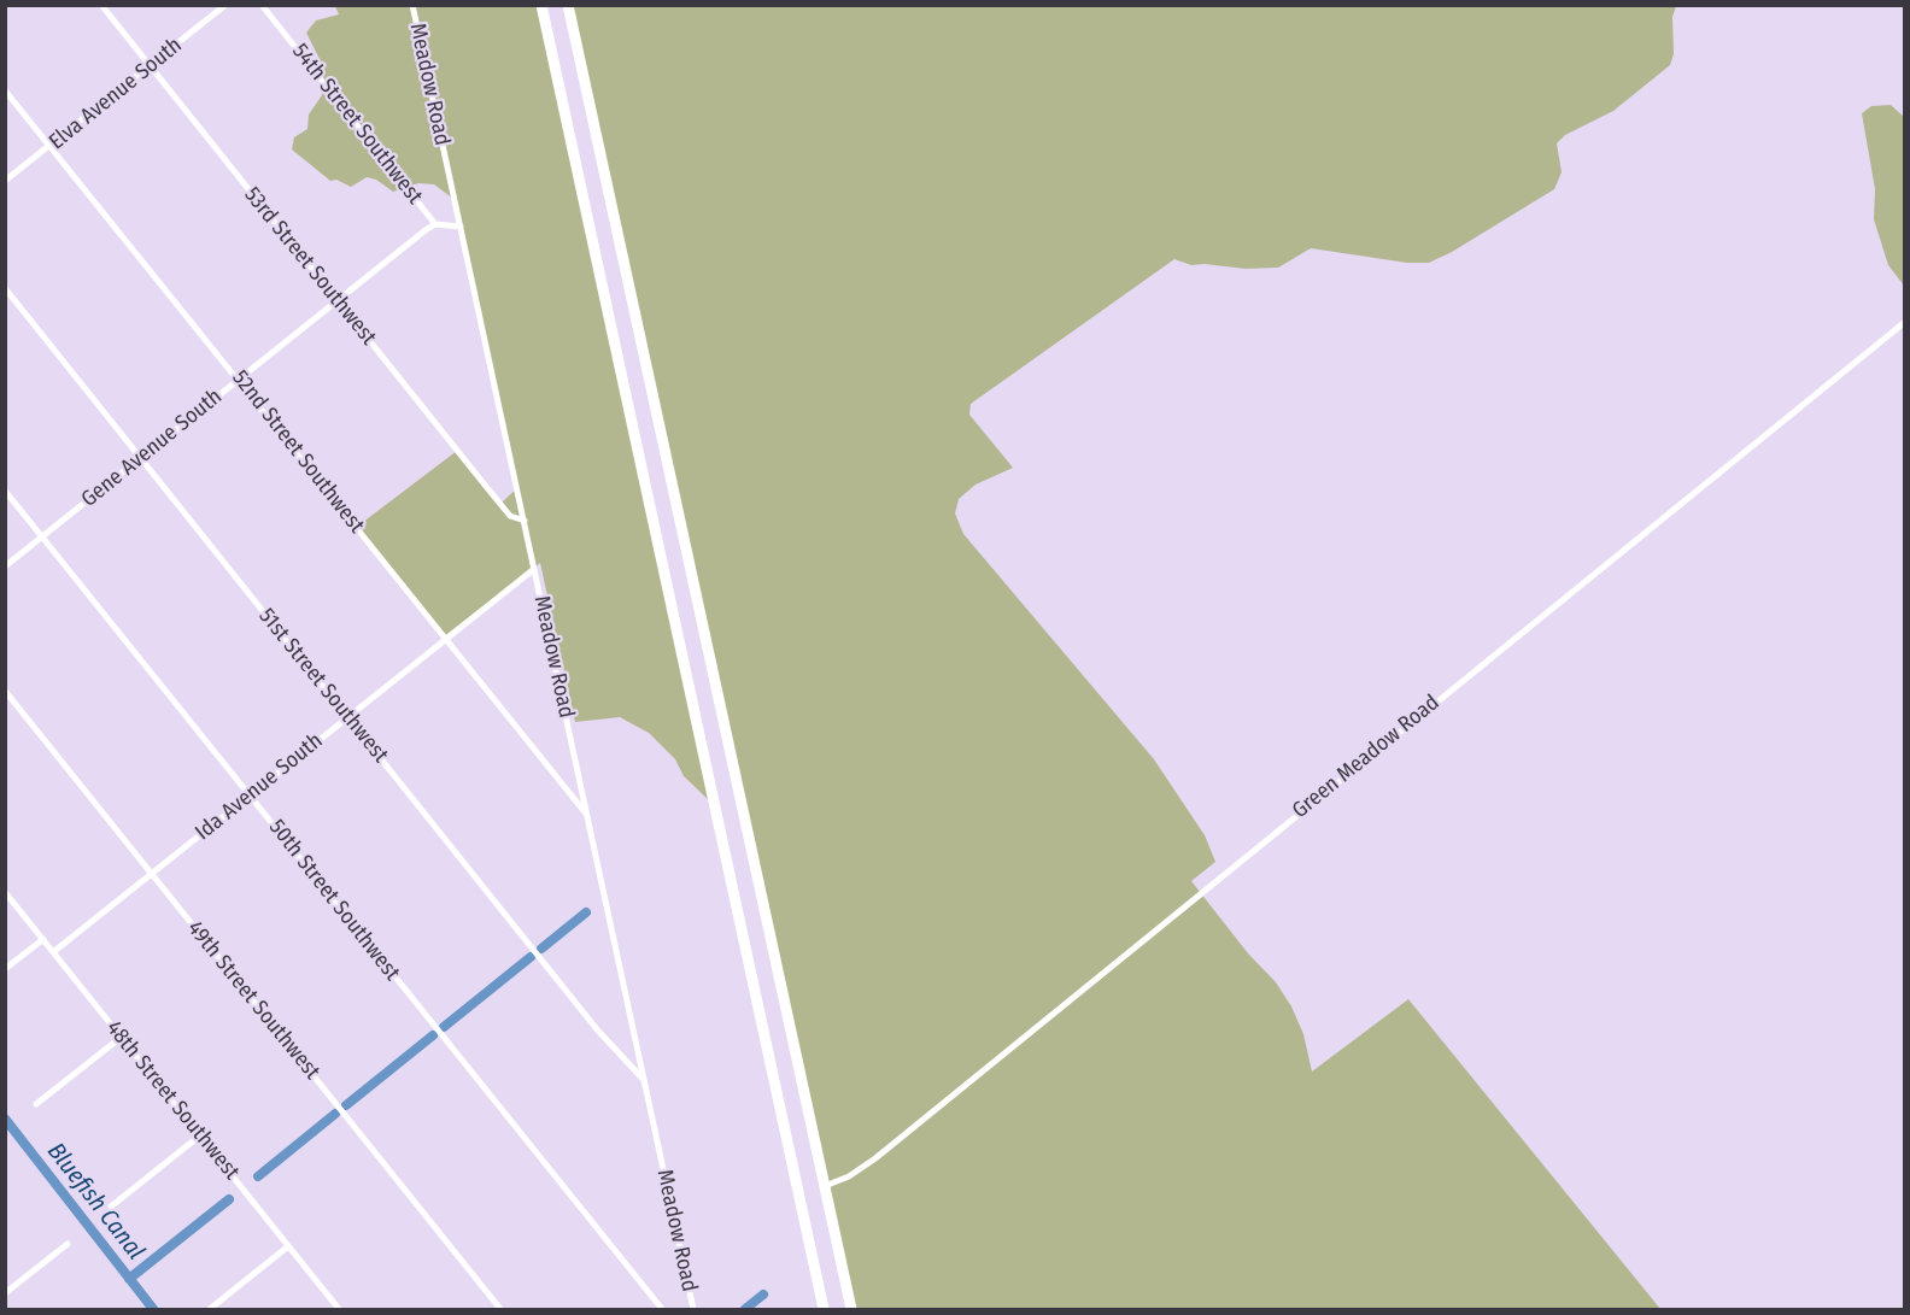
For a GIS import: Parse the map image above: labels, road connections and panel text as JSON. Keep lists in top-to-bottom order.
{
  "streets": {
    "street": [
      "Meadow Road",
      "Elva Avenue South",
      "54th Street Southwest",
      "53rd Street Southwest",
      "Gene Avenue South",
      "52nd Street Southwest",
      "51st Street Southwest",
      "Green Meadow Road",
      "Ida Avenue South",
      "50th Street Southwest",
      "49th Street Southwest",
      "48th Street Southwest"
    ]
  },
  "crossings": [
    ["Meadow Road", "54th Street Southwest"],
    ["Meadow Road", "53rd Street Southwest"],
    ["Meadow Road", "52nd Street Southwest"],
    ["Meadow Road", "51st Street Southwest"],
    ["Meadow Road", "Ida Avenue South"],
    ["Elva Avenue South", "53rd Street Southwest"],
    ["Elva Avenue South", "52nd Street Southwest"],
    ["54th Street Southwest", "Gene Avenue South"],
    ["53rd Street Southwest", "Gene Avenue South"],
    ["Gene Avenue South", "52nd Street Southwest"],
    ["Gene Avenue South", "51st Street Southwest"],
    ["Gene Avenue South", "50th Street Southwest"],
    ["52nd Street Southwest", "Ida Avenue South"],
    ["51st Street Southwest", "Ida Avenue South"],
    ["Ida Avenue South", "50th Street Southwest"],
    ["Ida Avenue South", "49th Street Southwest"],
    ["Ida Avenue South", "48th Street Southwest"]
  ],
  "water": ["Bluefish Canal"]
}
